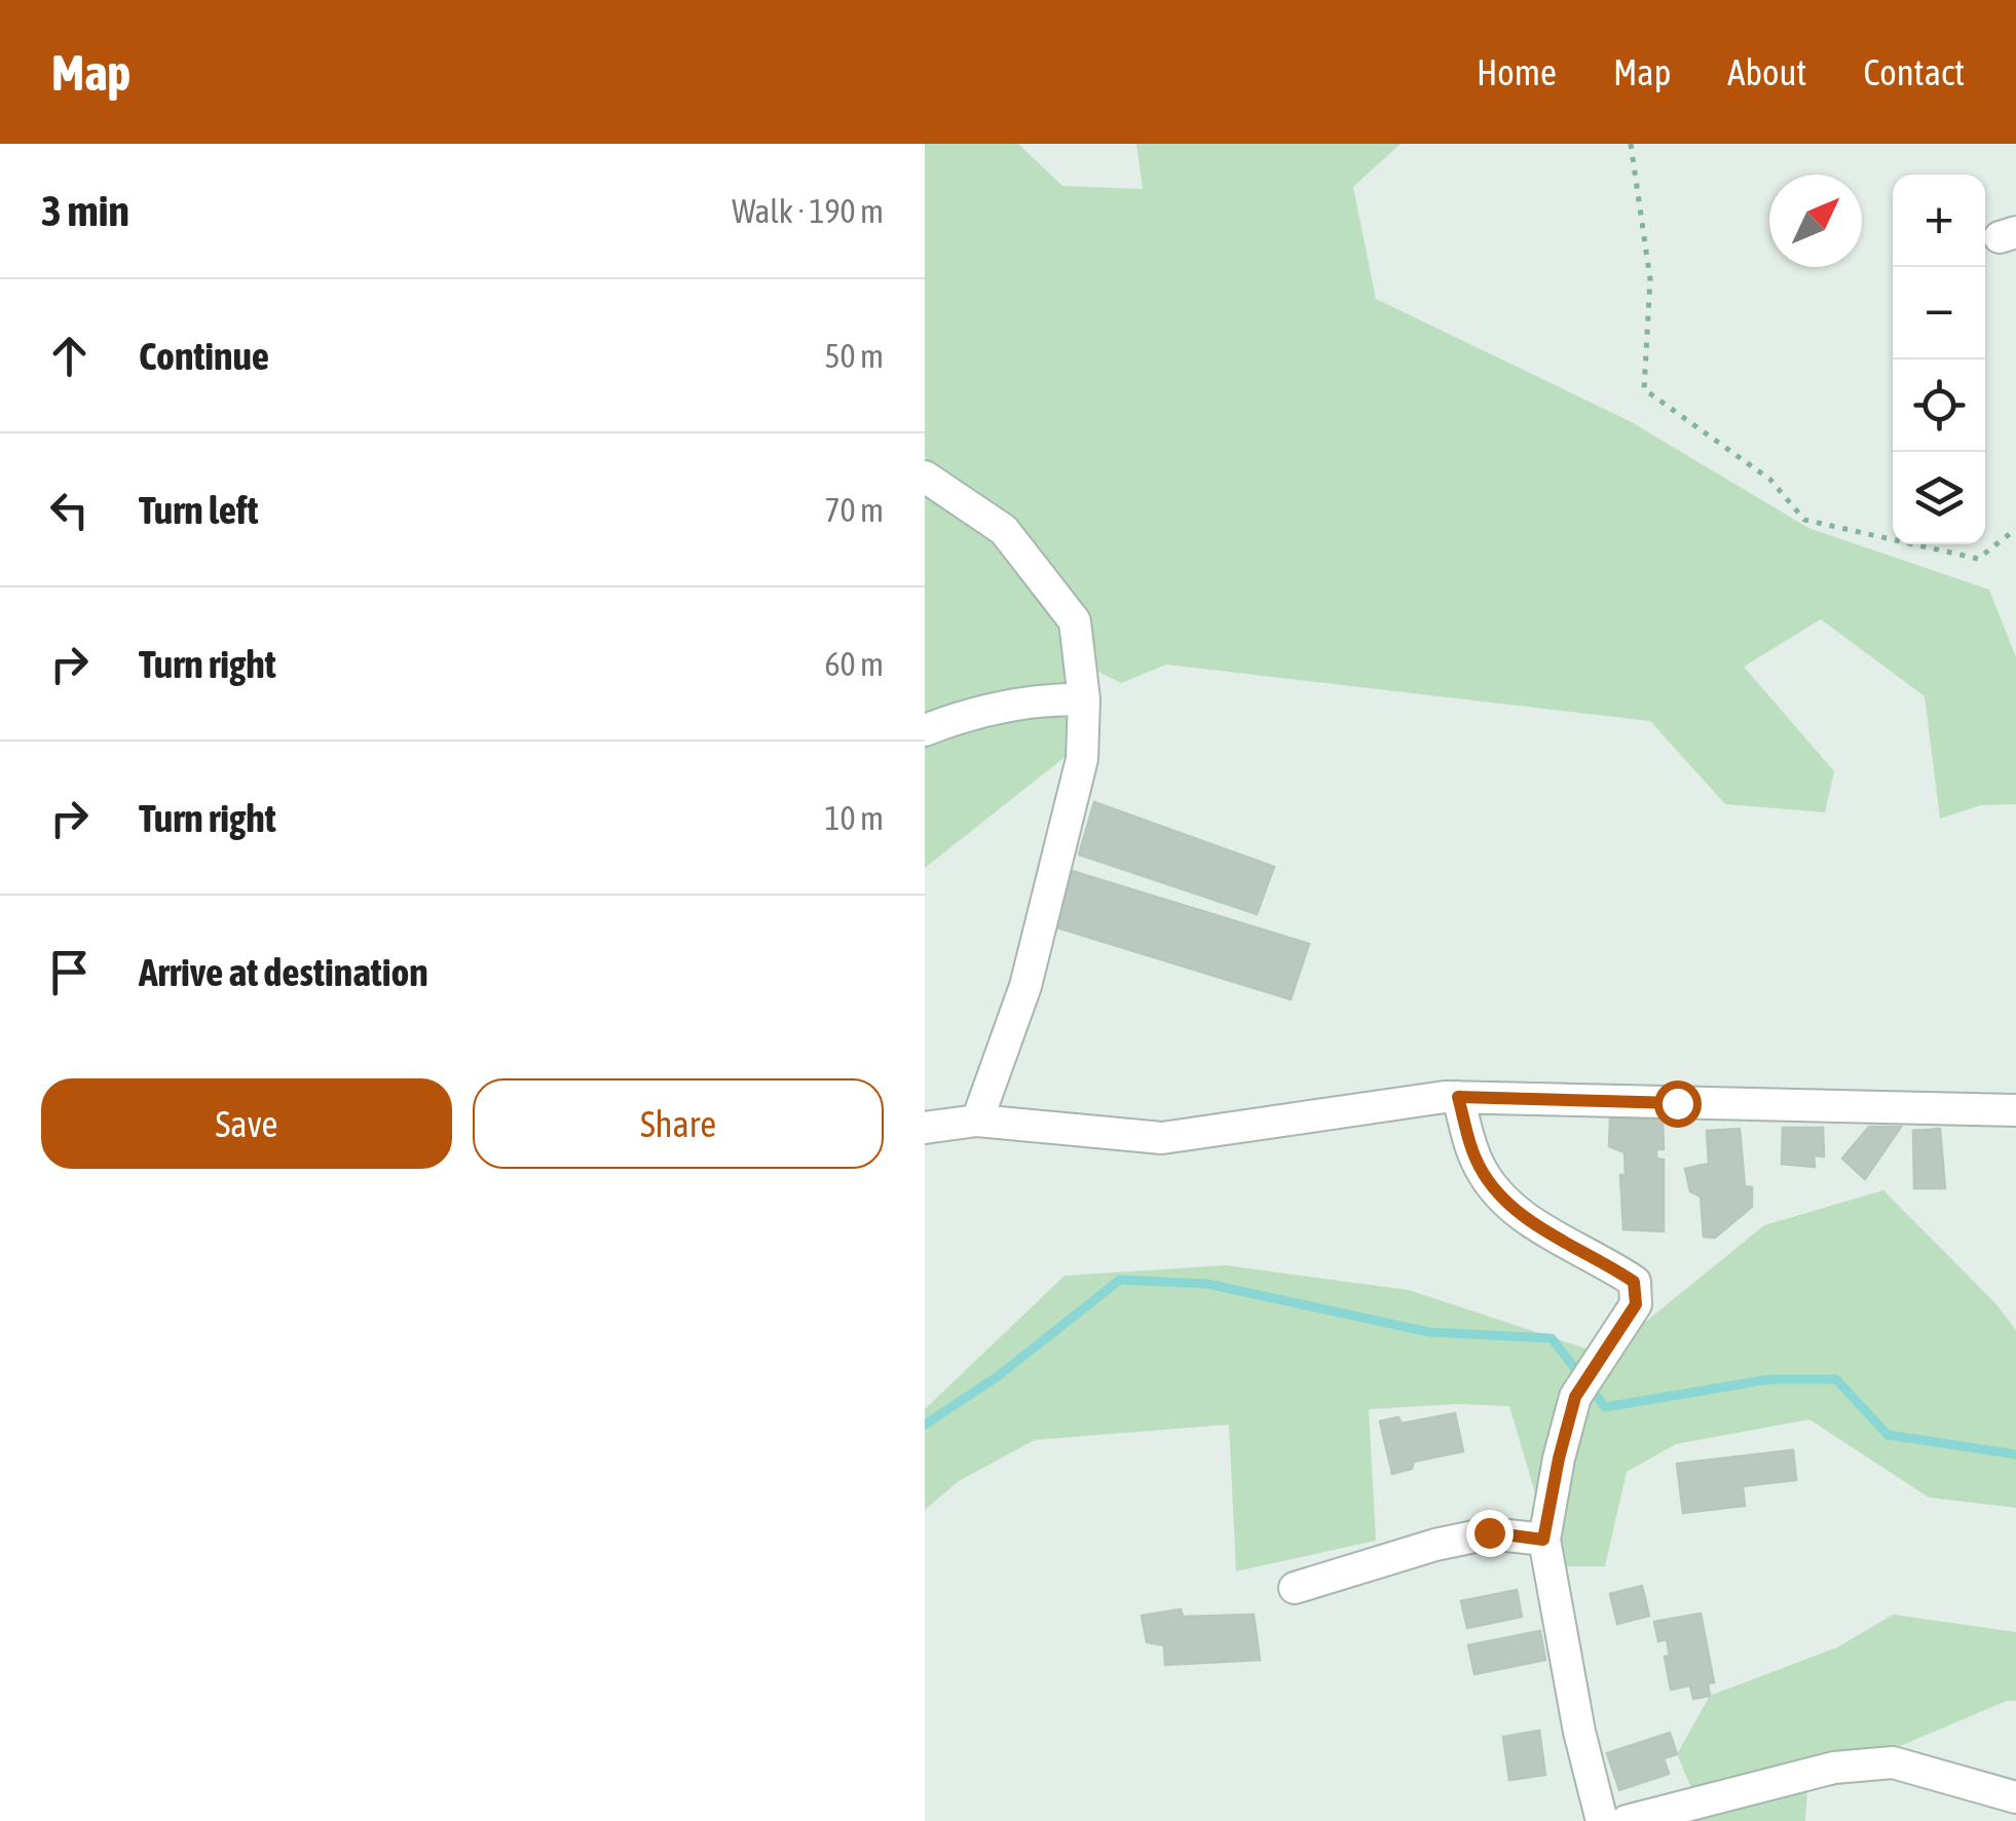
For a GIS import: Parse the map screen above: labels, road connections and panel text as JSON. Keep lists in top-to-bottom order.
{
  "north": "top right",
  "page": {
    "header": "Map",
    "nav": [
      "Home",
      "Map",
      "About",
      "Contact"
    ],
    "heading": ["3 min", "Walk · 190 m"],
    "map_buttons": ["+", "−"],
    "list": [
      ["Continue", "50 m"],
      ["Turn left", "70 m"],
      ["Turn right", "60 m"],
      ["Turn right", "10 m"],
      "Arrive at destination"
    ],
    "buttons": ["Save", "Share"]
  }
}
